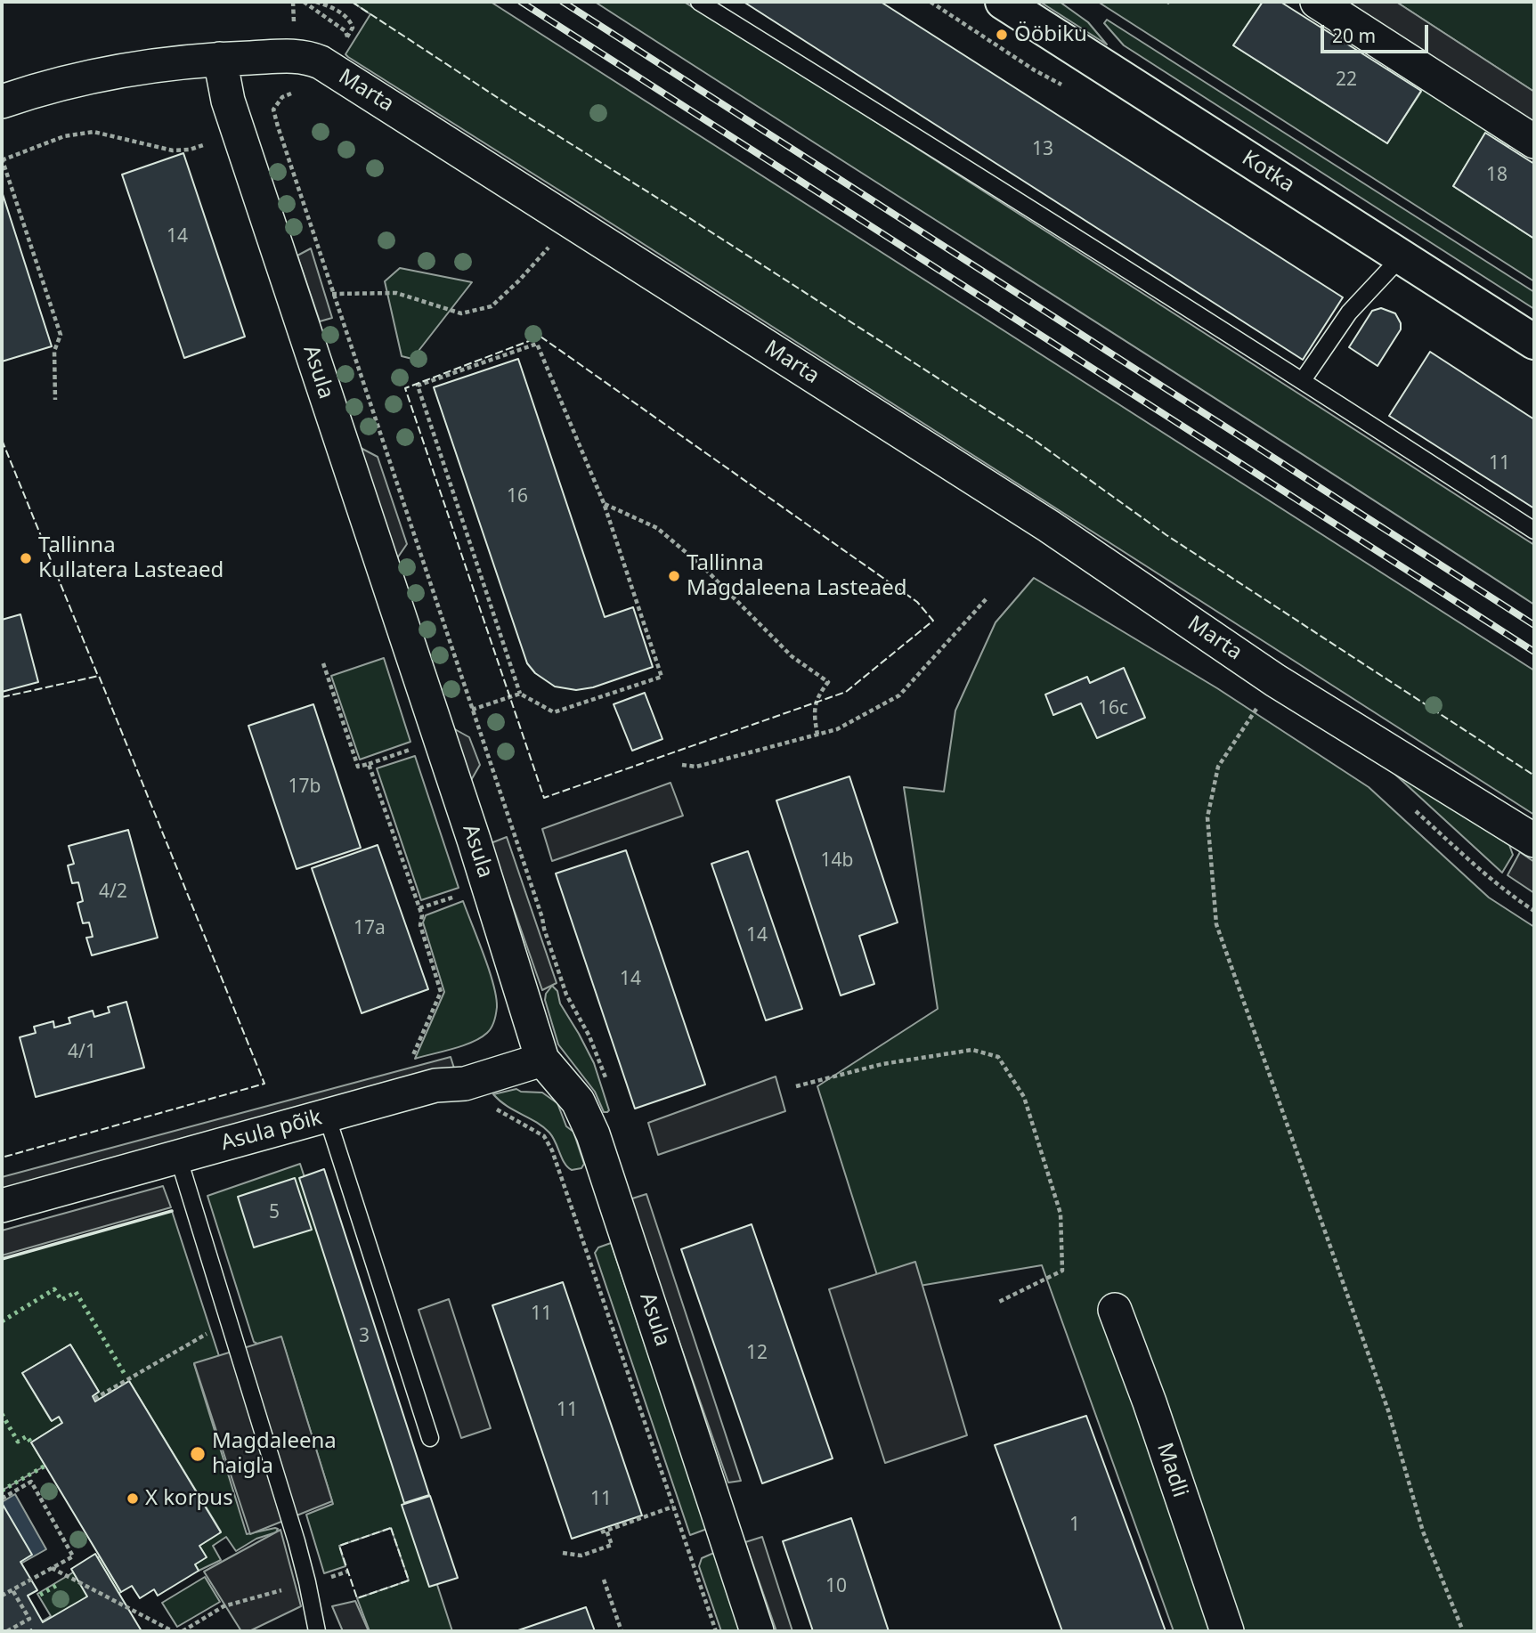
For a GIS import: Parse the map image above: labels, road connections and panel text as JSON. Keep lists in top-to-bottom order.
{
  "streets": {
    "street": [
      "Marta",
      "Kotka",
      "Asula",
      "Asula põik",
      "Madli"
    ]
  },
  "crossings": [
    ["Marta", "Asula"],
    ["Asula", "Asula põik"]
  ],
  "places": [
    "Ööbiku",
    "Tallinna Kullatera Lasteaed",
    "Tallinna Magdaleena Lasteaed",
    "Magdaleena haigla",
    "X korpus"
  ],
  "house_numbers": [
    "22",
    "13",
    "18",
    "14",
    "11",
    "16",
    "16c",
    "17b",
    "14b",
    "4/2",
    "17a",
    "14",
    "14",
    "4/1",
    "5",
    "11",
    "3",
    "12",
    "11",
    "11",
    "1",
    "10"
  ],
  "scale_bar": "20 m"
}
